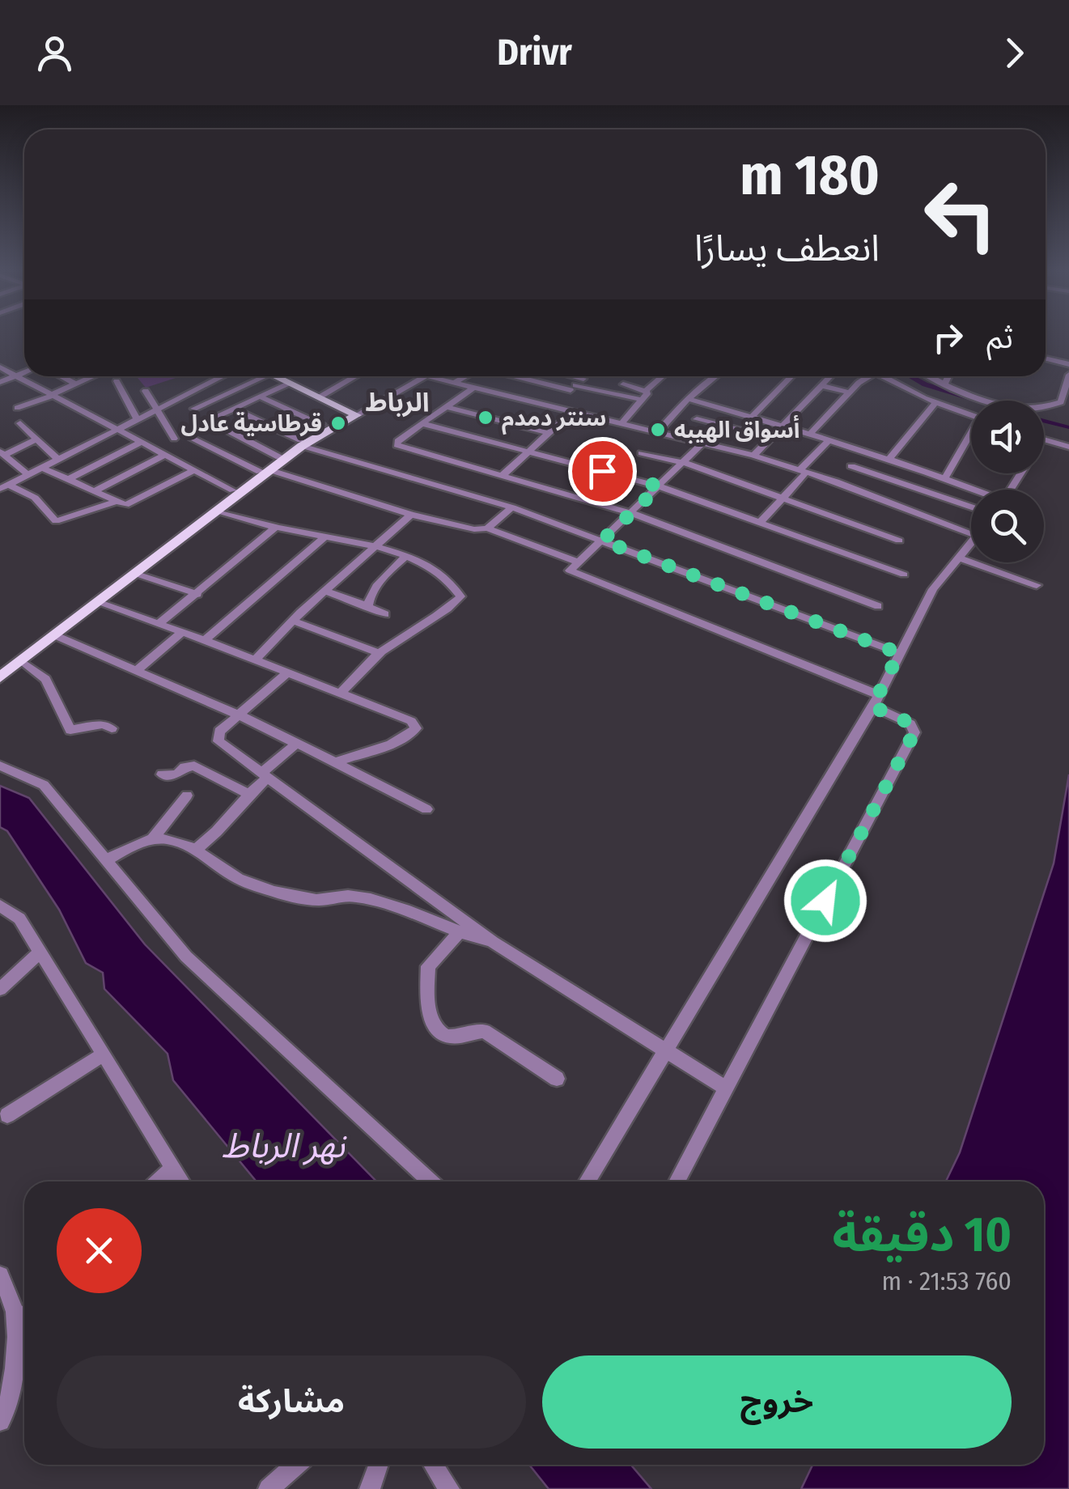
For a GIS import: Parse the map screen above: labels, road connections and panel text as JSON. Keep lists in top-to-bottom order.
{
  "districts": ["الرباط"],
  "water": ["نهر الرباط"],
  "places": ["سنتر دمدم", "قرطاسية عادل", "أسواق الهيبه"],
  "page": {
    "header": "Drivr",
    "turn": ["180 m", "انعطف يسارًا"],
    "then": "ثم",
    "heading": ["10 دقيقة", "760 m · 21:53"],
    "buttons": ["خروج", "مشاركة"]
  }
}
